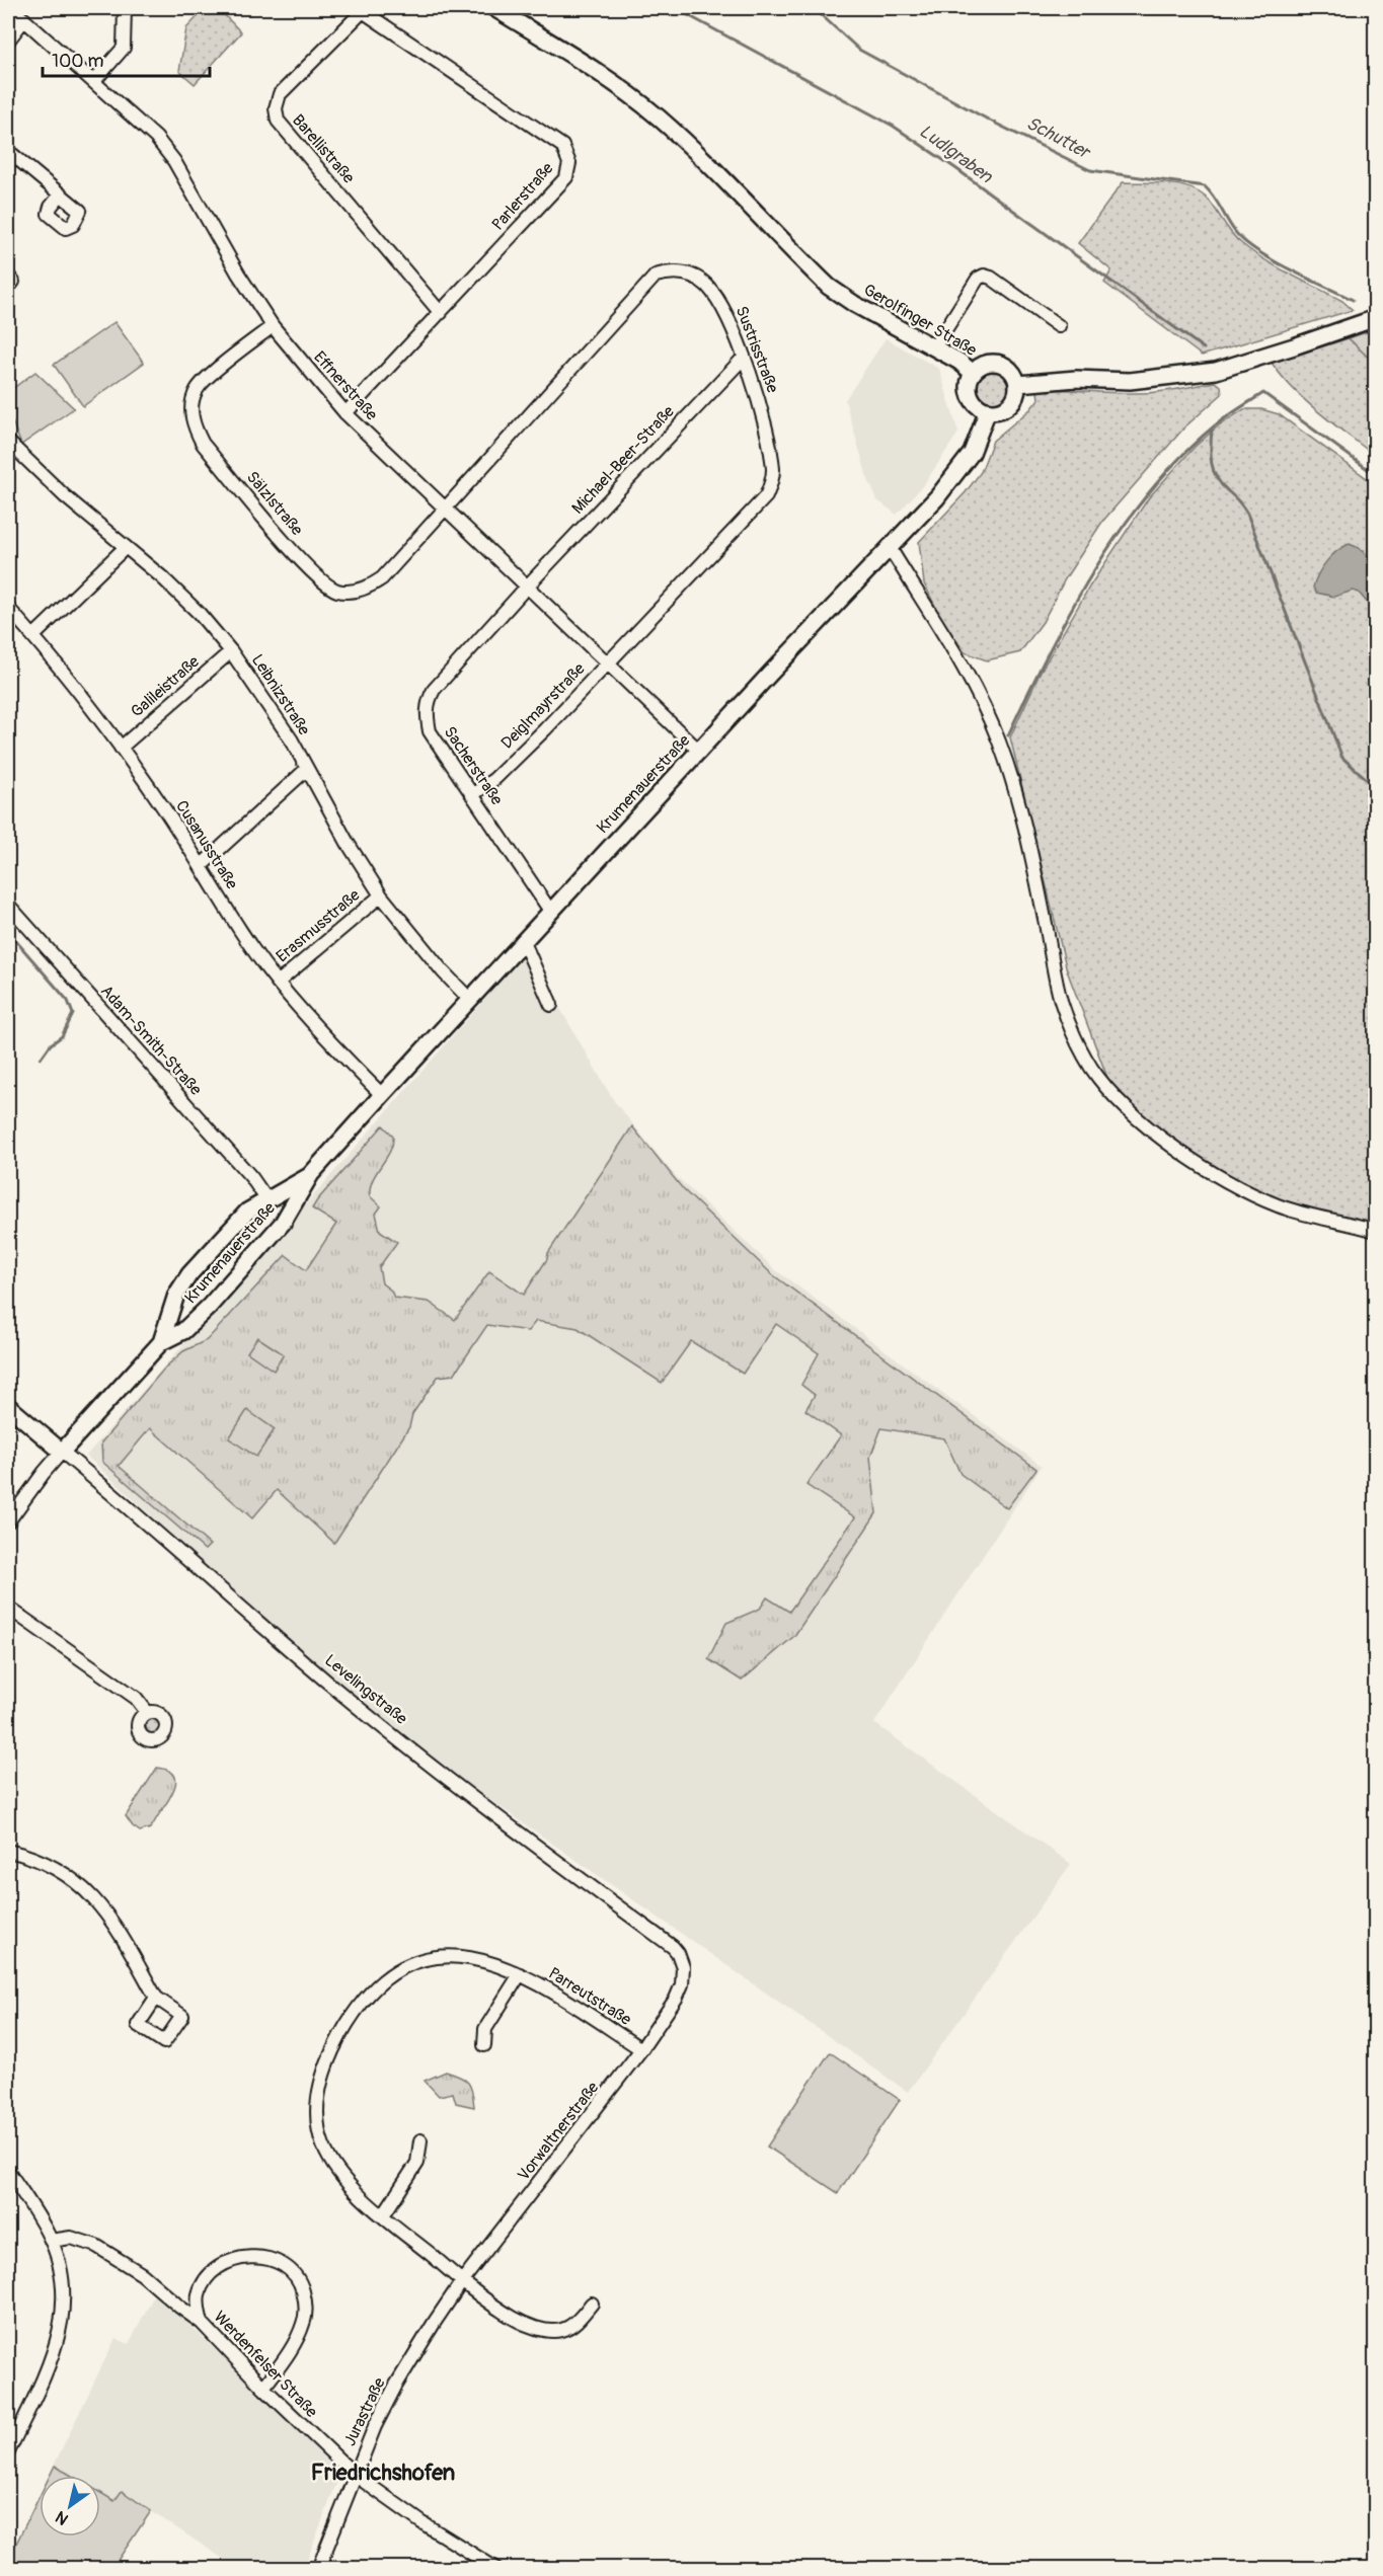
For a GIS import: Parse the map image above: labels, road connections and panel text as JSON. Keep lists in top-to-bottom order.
{
  "streets": {
    "street": [
      "Barellistraße",
      "Parlerstraße",
      "Gerolfinger Straße",
      "Sustrisstraße",
      "Effnerstraße",
      "Michael-Beer-Straße",
      "Sälzlstraße",
      "Galileistraße",
      "Leibnizstraße",
      "Deiglmayrstraße",
      "Sacherstraße",
      "Krumenauerstraße",
      "Cusanusstraße",
      "Erasmusstraße",
      "Adam-Smith-Straße",
      "Levelingstraße",
      "Parreutstraße",
      "Vorwaltnerstraße",
      "Werdenfelser Straße",
      "Jurastraße"
    ]
  },
  "crossings": [
    ["Barellistraße", "Parlerstraße"],
    ["Parlerstraße", "Effnerstraße"],
    ["Gerolfinger Straße", "Krumenauerstraße"],
    ["Sustrisstraße", "Effnerstraße"],
    ["Sustrisstraße", "Michael-Beer-Straße"],
    ["Sustrisstraße", "Sälzlstraße"],
    ["Sustrisstraße", "Deiglmayrstraße"],
    ["Effnerstraße", "Michael-Beer-Straße"],
    ["Effnerstraße", "Sälzlstraße"],
    ["Effnerstraße", "Deiglmayrstraße"],
    ["Effnerstraße", "Sacherstraße"],
    ["Effnerstraße", "Krumenauerstraße"],
    ["Michael-Beer-Straße", "Sacherstraße"],
    ["Galileistraße", "Leibnizstraße"],
    ["Galileistraße", "Cusanusstraße"],
    ["Leibnizstraße", "Krumenauerstraße"],
    ["Leibnizstraße", "Erasmusstraße"],
    ["Deiglmayrstraße", "Sacherstraße"],
    ["Sacherstraße", "Krumenauerstraße"],
    ["Krumenauerstraße", "Cusanusstraße"],
    ["Krumenauerstraße", "Adam-Smith-Straße"],
    ["Krumenauerstraße", "Levelingstraße"],
    ["Cusanusstraße", "Erasmusstraße"],
    ["Levelingstraße", "Vorwaltnerstraße"],
    ["Parreutstraße", "Vorwaltnerstraße"],
    ["Parreutstraße", "Jurastraße"],
    ["Vorwaltnerstraße", "Jurastraße"],
    ["Werdenfelser Straße", "Jurastraße"]
  ],
  "districts": ["Friedrichshofen"],
  "water": ["Schutter", "Ludlgraben"],
  "scale_bar": "100 m",
  "north": "bottom left"
}
